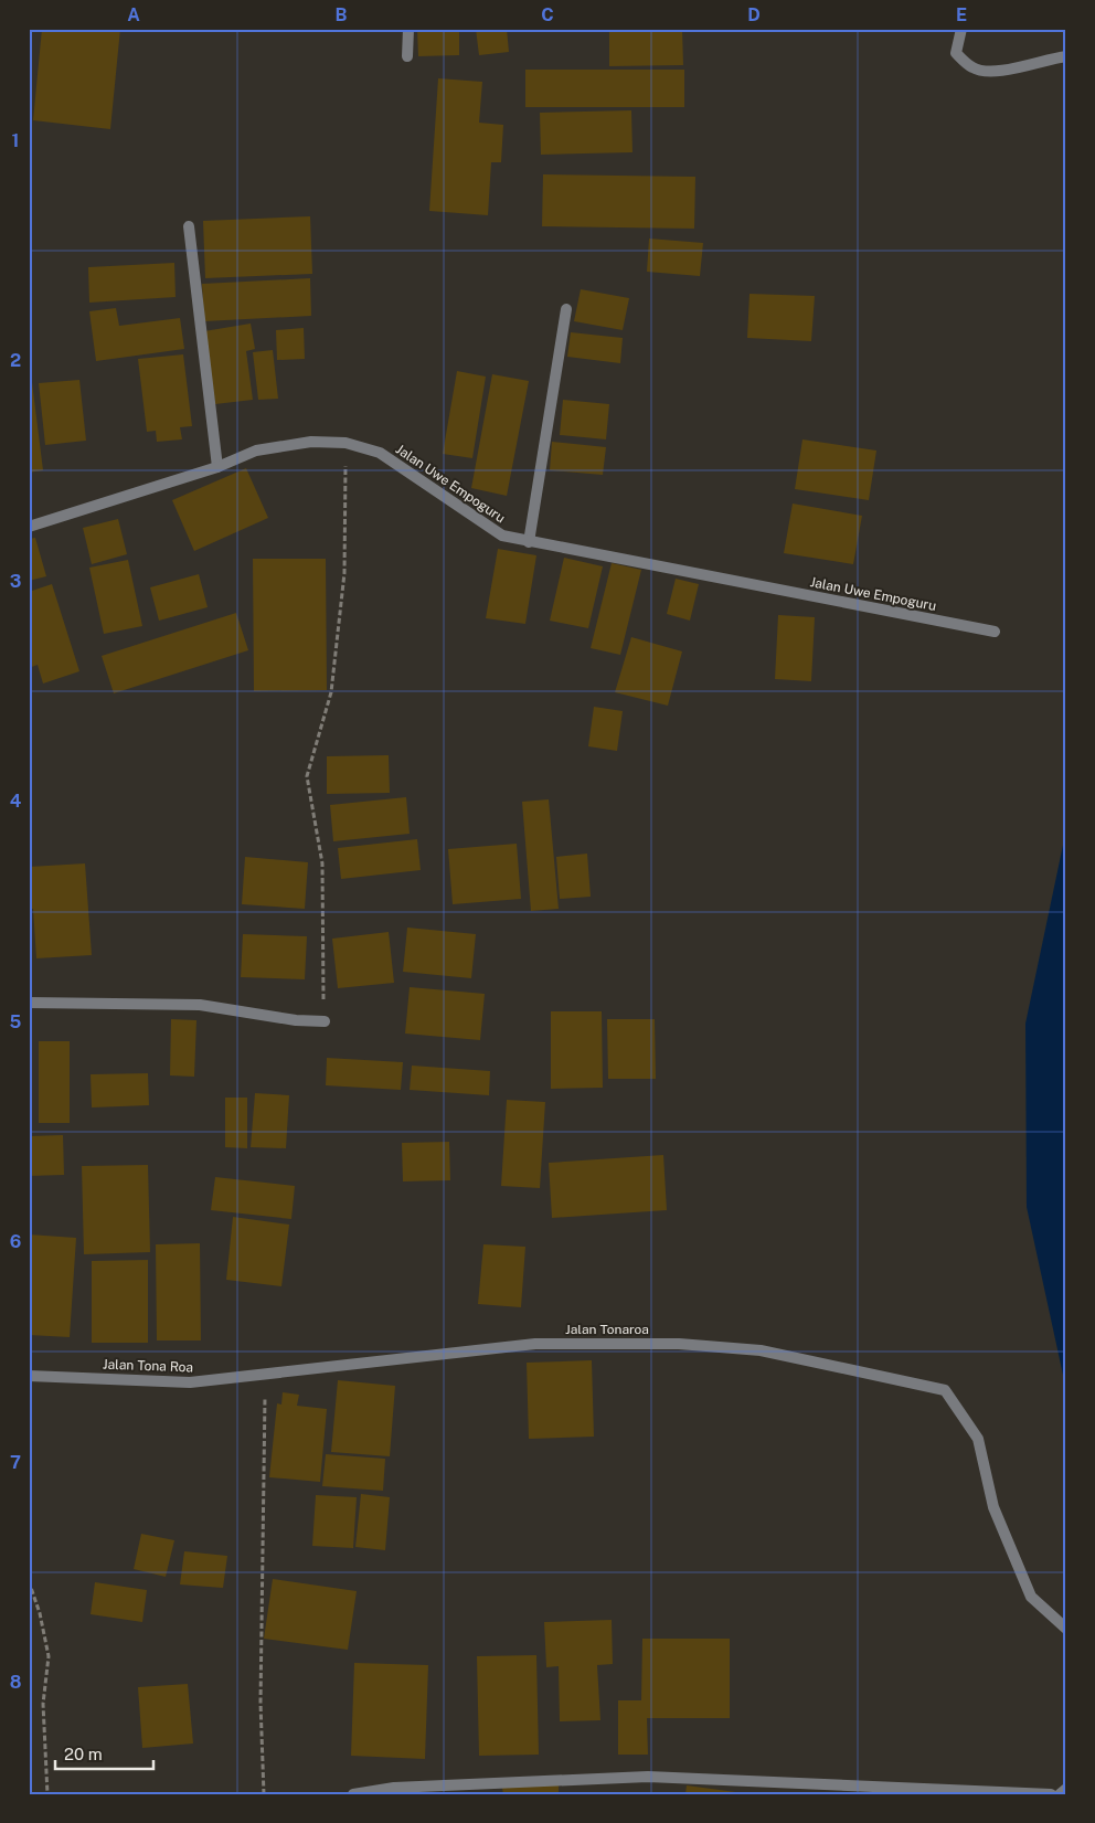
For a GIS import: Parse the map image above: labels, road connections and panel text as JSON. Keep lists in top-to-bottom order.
{
  "streets": {
    "street": ["Jalan Uwe Empoguru", "Jalan Tonaroa", "Jalan Tona Roa"]
  },
  "crossings": [
    ["Jalan Tonaroa", "Jalan Tona Roa"]
  ],
  "scale_bar": "20 m",
  "grid": {
    "columns": [
      "A",
      "B",
      "C",
      "D",
      "E"
    ],
    "rows": [
      "1",
      "2",
      "3",
      "4",
      "5",
      "6",
      "7",
      "8"
    ]
  }
}
